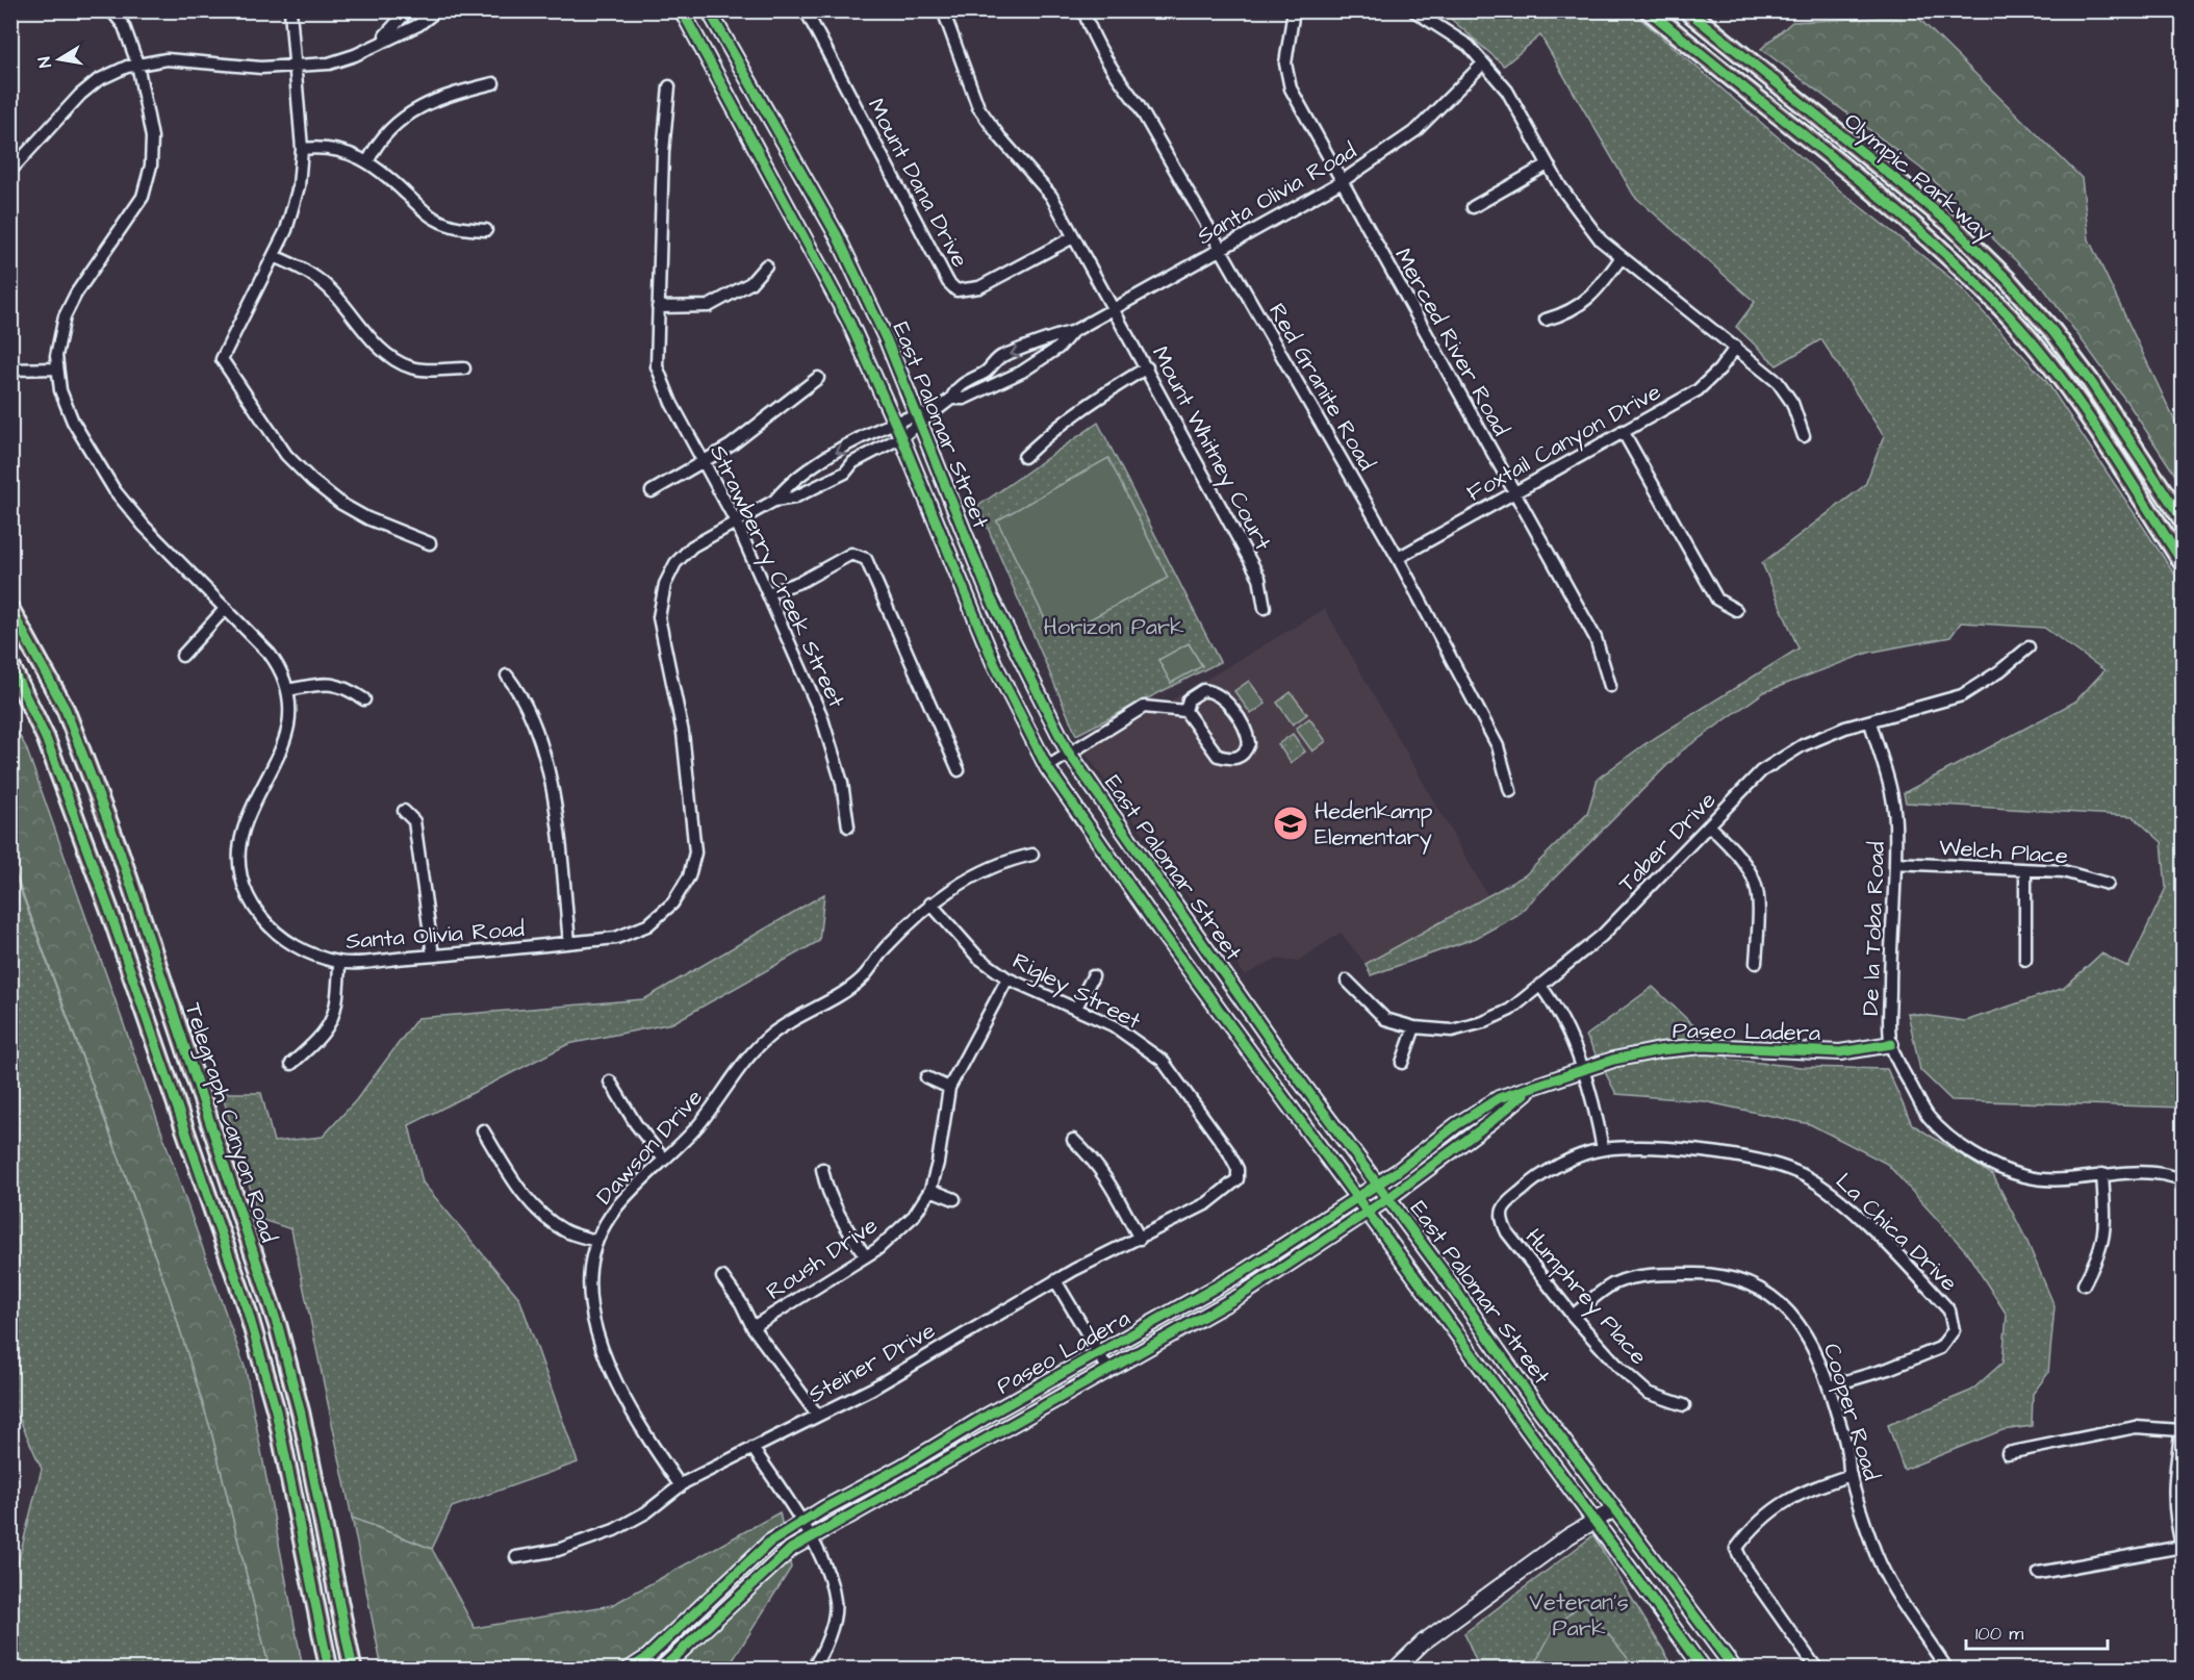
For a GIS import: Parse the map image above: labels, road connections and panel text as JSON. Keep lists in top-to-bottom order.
{
  "streets": {
    "main road": [
      "Olympic Parkway",
      "East Palomar Street",
      "Paseo Ladera",
      "Telegraph Canyon Road"
    ],
    "street": [
      "Mount Dana Drive",
      "Santa Olivia Road",
      "Merced River Road",
      "Red Granite Road",
      "Foxtail Canyon Drive",
      "Mount Whitney Court",
      "Strawberry Creek Street",
      "Taber Drive",
      "Welch Place",
      "De la Toba Road",
      "Rigley Street",
      "Dawson Drive",
      "La Chica Drive",
      "Roush Drive",
      "Humphrey Place",
      "Steiner Drive",
      "Cooper Road"
    ]
  },
  "crossings": [
    ["Mount Dana Drive", "Mount Whitney Court"],
    ["Santa Olivia Road", "Merced River Road"],
    ["Santa Olivia Road", "Red Granite Road"],
    ["Santa Olivia Road", "East Palomar Street"],
    ["Santa Olivia Road", "Mount Whitney Court"],
    ["Santa Olivia Road", "Strawberry Creek Street"],
    ["Merced River Road", "Foxtail Canyon Drive"],
    ["Red Granite Road", "Foxtail Canyon Drive"],
    ["East Palomar Street", "Paseo Ladera"],
    ["Taber Drive", "De la Toba Road"],
    ["Welch Place", "De la Toba Road"],
    ["De la Toba Road", "Paseo Ladera"],
    ["Rigley Street", "Dawson Drive"],
    ["Rigley Street", "Roush Drive"],
    ["Rigley Street", "Steiner Drive"],
    ["Dawson Drive", "Steiner Drive"],
    ["La Chica Drive", "Humphrey Place"],
    ["La Chica Drive", "Cooper Road"],
    ["Humphrey Place", "Cooper Road"]
  ],
  "parks": ["Horizon Park", "Veteran's Park"],
  "places": {
    "school or university": ["Hedenkamp Elementary"]
  },
  "scale_bar": "100 m",
  "north": "left"
}
